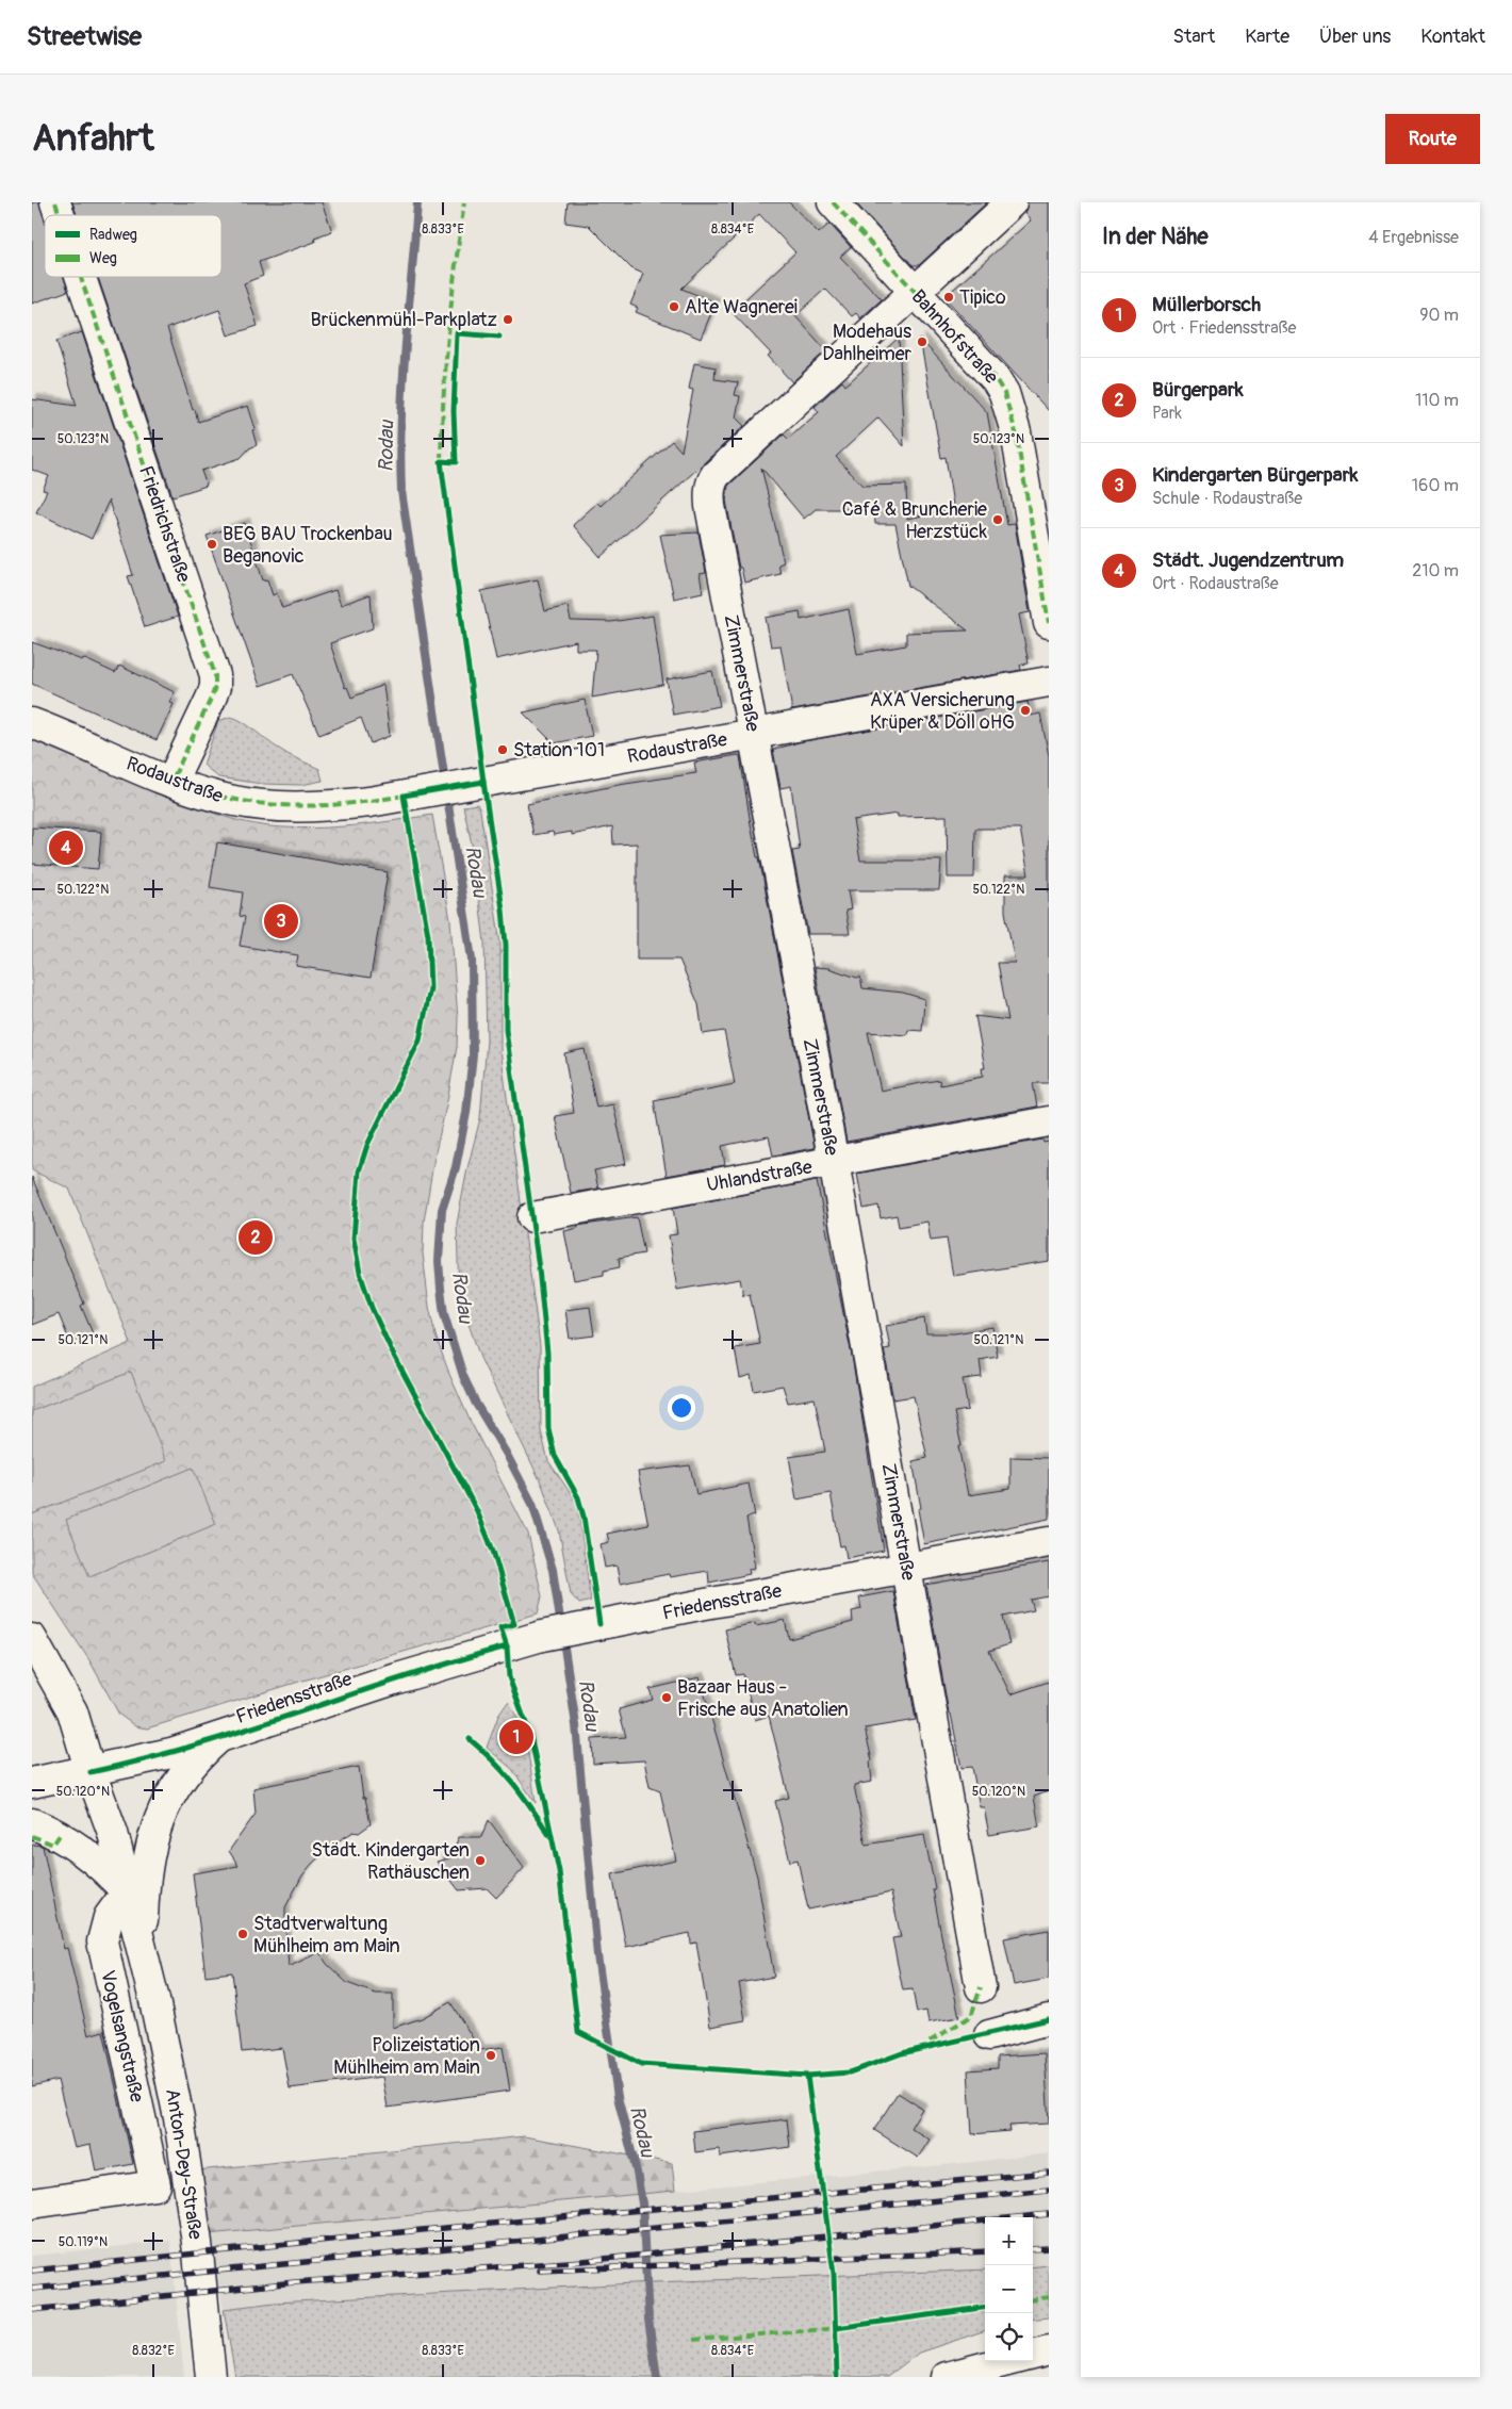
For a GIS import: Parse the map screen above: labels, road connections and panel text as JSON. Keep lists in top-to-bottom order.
{
  "streets": {
    "street": [
      "Bahnhofstraße",
      "Friedrichstraße",
      "Zimmerstraße",
      "Rodaustraße",
      "Uhlandstraße",
      "Friedensstraße",
      "Vogelsangstraße",
      "Anton-Dey-Straße"
    ]
  },
  "crossings": [
    ["Bahnhofstraße", "Zimmerstraße"],
    ["Friedrichstraße", "Rodaustraße"],
    ["Zimmerstraße", "Rodaustraße"],
    ["Zimmerstraße", "Uhlandstraße"],
    ["Zimmerstraße", "Friedensstraße"],
    ["Friedensstraße", "Anton-Dey-Straße"],
    ["Vogelsangstraße", "Anton-Dey-Straße"]
  ],
  "water": ["Rodau"],
  "places": [
    "Tipico",
    "Alte Wagnerei",
    "Brückenmühl-Parkplatz",
    "Modehaus Dahlheimer",
    "Café & Bruncherie Herzstück",
    "BEG BAU Trockenbau Beganovic",
    "AXA Versicherung Krüper & Döll oHG",
    "Station 101",
    "Bazaar Haus - Frische aus Anatolien",
    "Städt. Kindergarten Rathäuschen",
    "Stadtverwaltung Mühlheim am Main",
    "Polizeistation Mühlheim am Main"
  ],
  "legend": ["Radweg", "Weg"],
  "page": {
    "header": "Streetwise",
    "nav": [
      "Start",
      "Karte",
      "Über uns",
      "Kontakt"
    ],
    "buttons": "Route",
    "title": "Anfahrt",
    "heading": ["In der Nähe", "4 Ergebnisse"],
    "list": [
      {
        "mark": "1",
        "name": "Müllerborsch",
        "note": "Ort · Friedensstraße",
        "value": "90 m"
      },
      {
        "mark": "2",
        "name": "Bürgerpark",
        "note": "Park",
        "value": "110 m"
      },
      {
        "mark": "3",
        "name": "Kindergarten Bürgerpark",
        "note": "Schule · Rodaustraße",
        "value": "160 m"
      },
      {
        "mark": "4",
        "name": "Städt. Jugendzentrum",
        "note": "Ort · Rodaustraße",
        "value": "210 m"
      }
    ],
    "pins": [
      "4",
      "3",
      "2",
      "1"
    ],
    "map_buttons": ["+", "−"]
  },
  "coordinates": [
    "8.833°E",
    "8.834°E",
    "50.123°N",
    "50.122°N",
    "50.121°N",
    "50.120°N",
    "50.119°N",
    "8.832°E"
  ]
}
